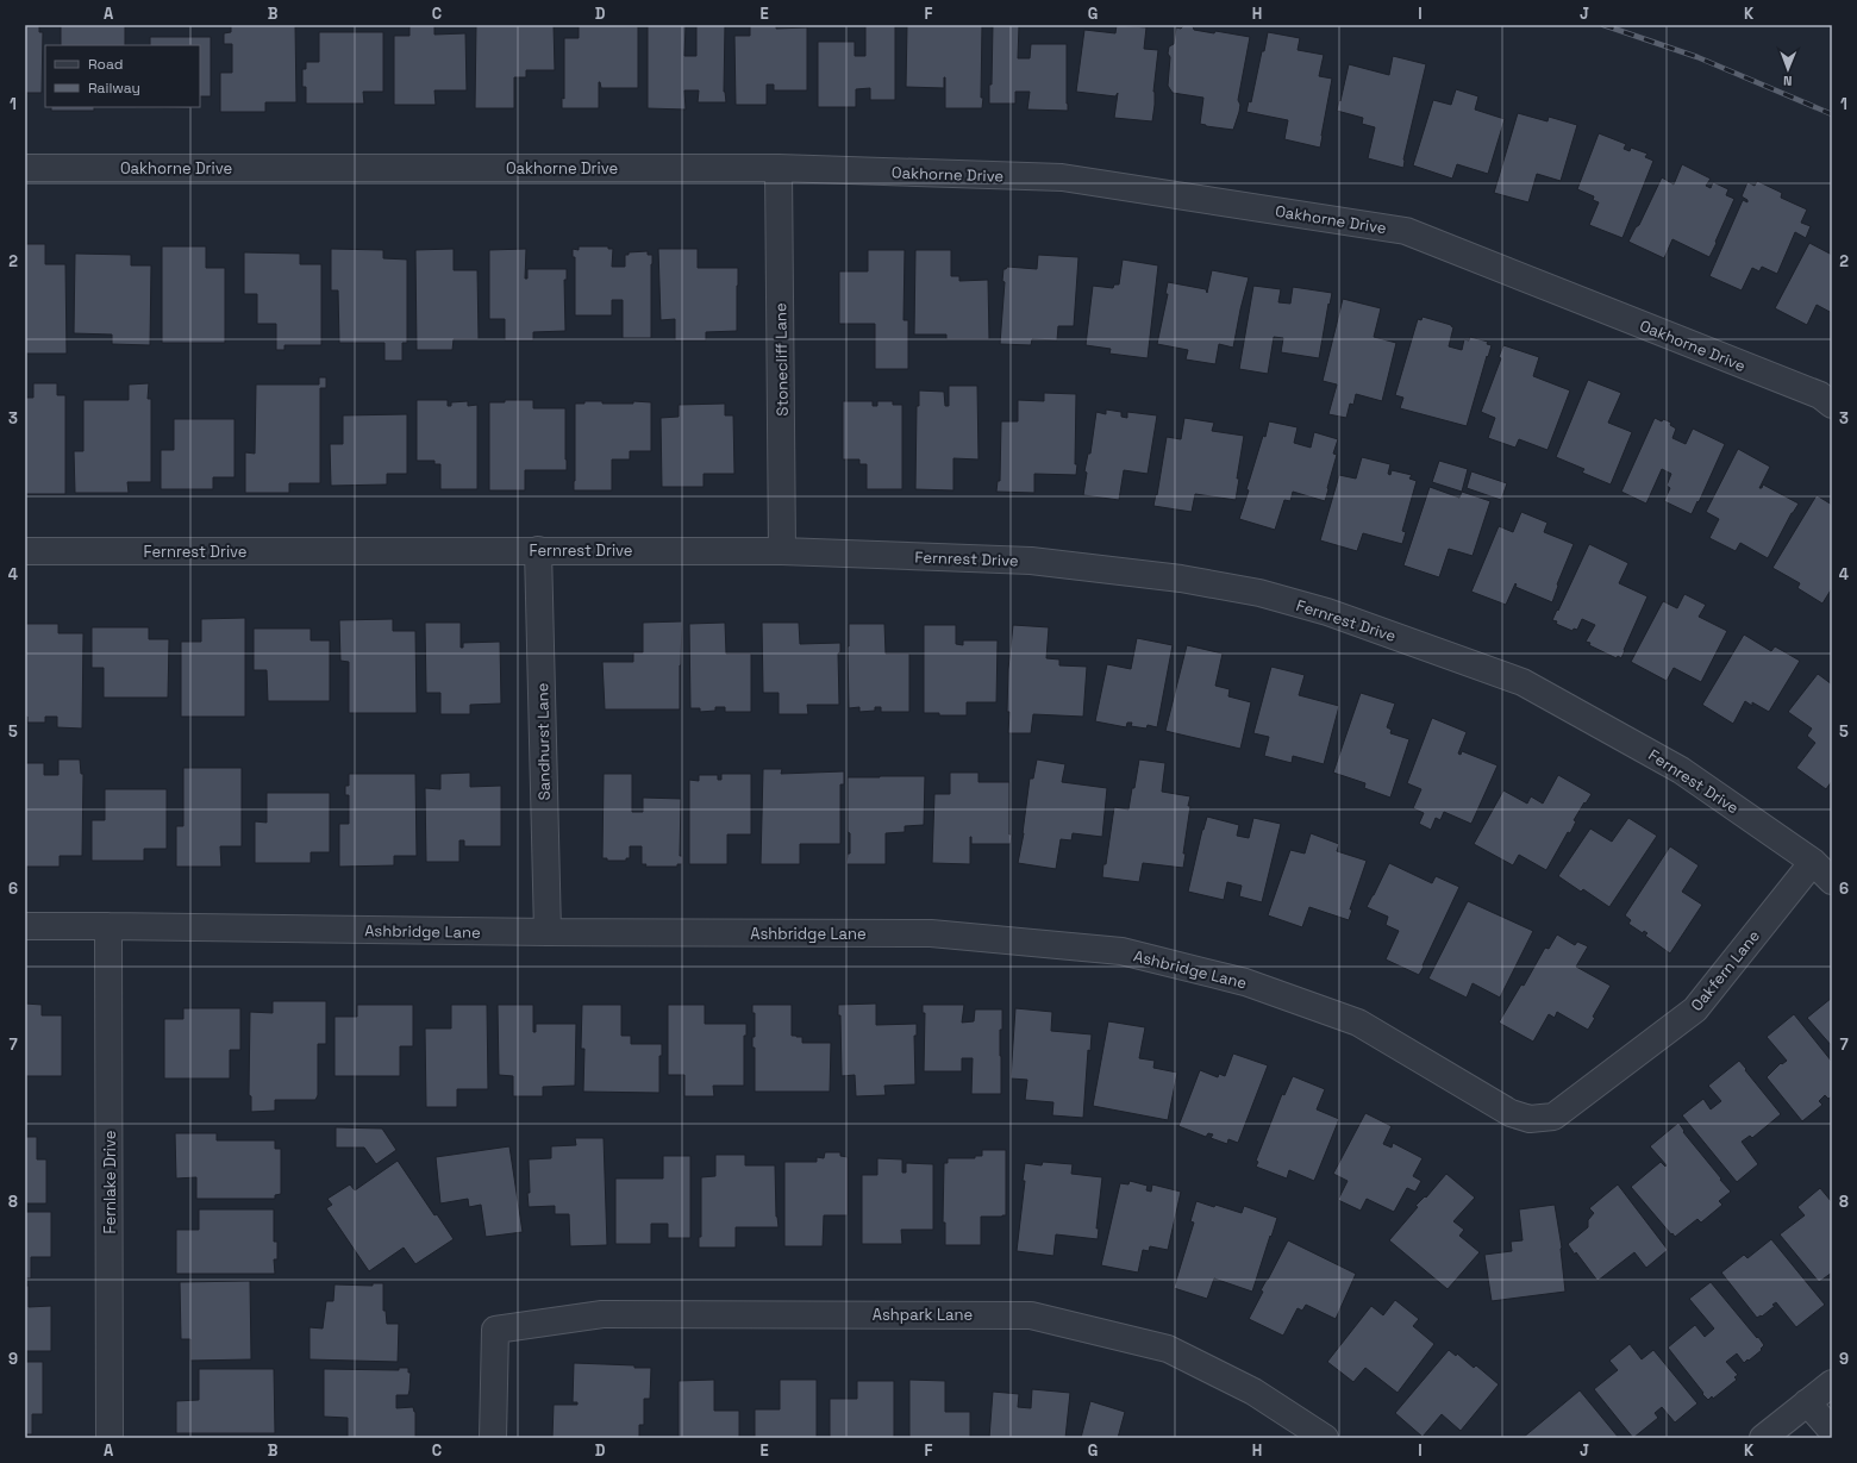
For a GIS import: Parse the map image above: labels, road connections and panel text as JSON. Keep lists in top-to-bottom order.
{
  "streets": {
    "street": [
      "Oakhorne Drive",
      "Stonecliff Lane",
      "Fernrest Drive",
      "Sandhurst Lane",
      "Ashbridge Lane",
      "Oakfern Lane",
      "Fernlake Drive",
      "Ashpark Lane"
    ]
  },
  "crossings": [
    ["Oakhorne Drive", "Stonecliff Lane"],
    ["Stonecliff Lane", "Fernrest Drive"],
    ["Fernrest Drive", "Sandhurst Lane"],
    ["Fernrest Drive", "Oakfern Lane"],
    ["Sandhurst Lane", "Ashbridge Lane"],
    ["Ashbridge Lane", "Oakfern Lane"],
    ["Ashbridge Lane", "Fernlake Drive"]
  ],
  "legend": ["Road", "Railway"],
  "north": "bottom",
  "grid": {
    "columns": [
      "A",
      "B",
      "C",
      "D",
      "E",
      "F",
      "G",
      "H",
      "I",
      "J",
      "K"
    ],
    "rows": [
      "1",
      "2",
      "3",
      "4",
      "5",
      "6",
      "7",
      "8",
      "9"
    ]
  }
}
